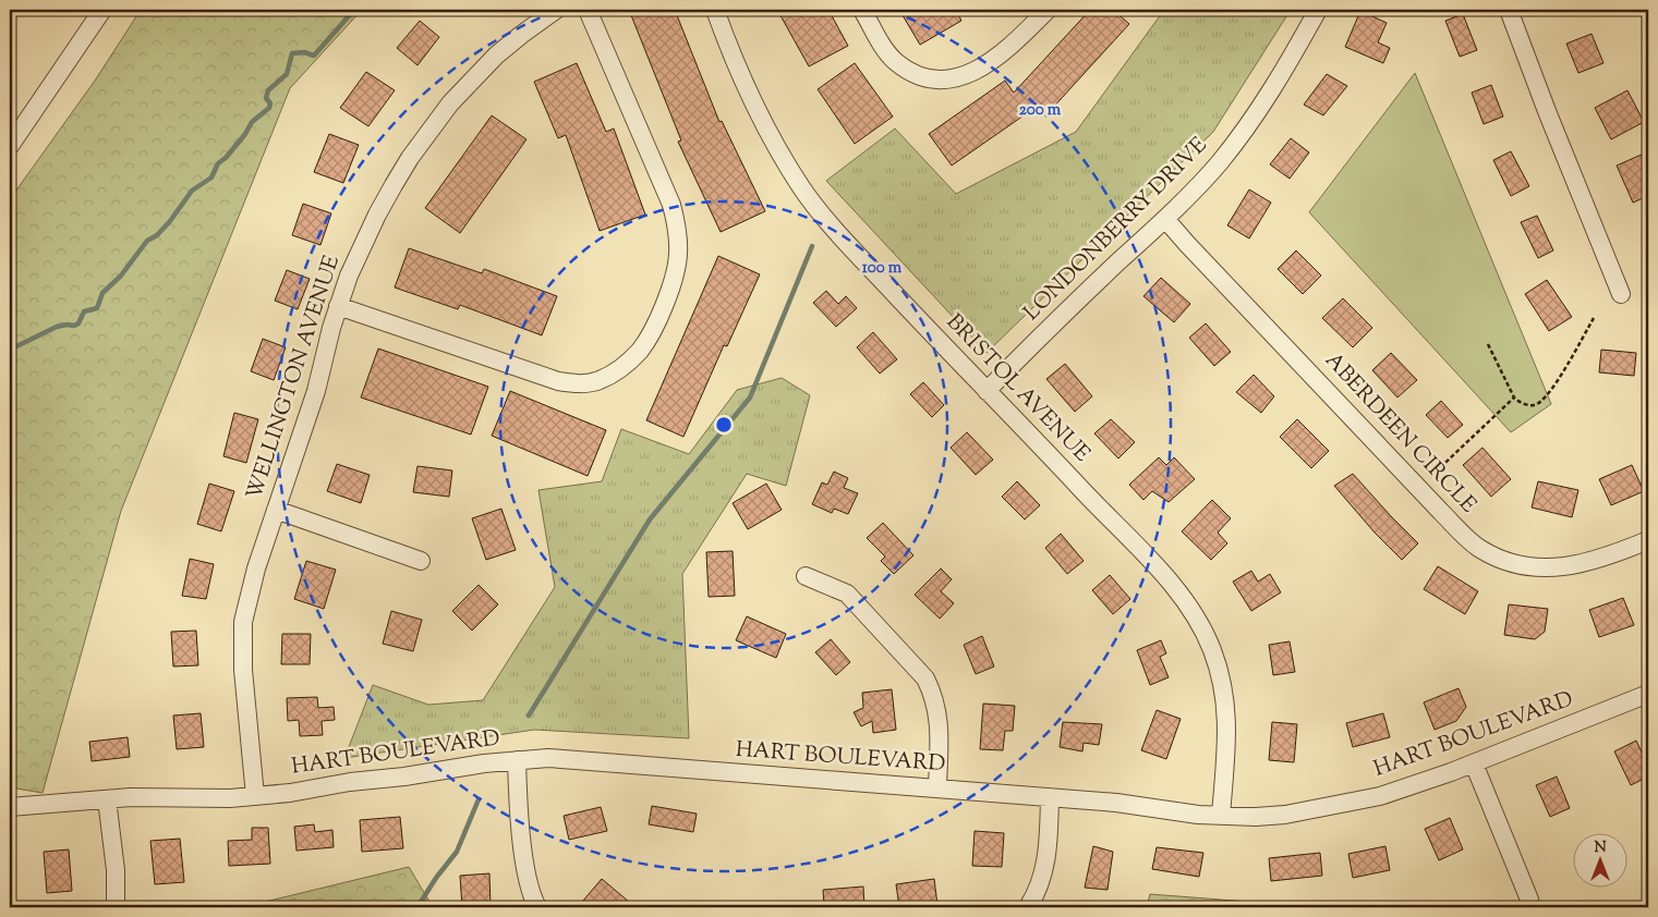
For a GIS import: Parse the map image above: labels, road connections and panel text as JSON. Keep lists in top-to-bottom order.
{
  "streets": {
    "street": [
      "LONDONBERRY DRIVE",
      "WELLINGTON AVENUE",
      "BRISTOL AVENUE",
      "ABERDEEN CIRCLE",
      "HART BOULEVARD"
    ]
  },
  "crossings": [
    ["LONDONBERRY DRIVE", "BRISTOL AVENUE"],
    ["LONDONBERRY DRIVE", "ABERDEEN CIRCLE"],
    ["WELLINGTON AVENUE", "HART BOULEVARD"],
    ["BRISTOL AVENUE", "HART BOULEVARD"]
  ],
  "north": "top",
  "rings": ["200 m", "100 m"]
}
